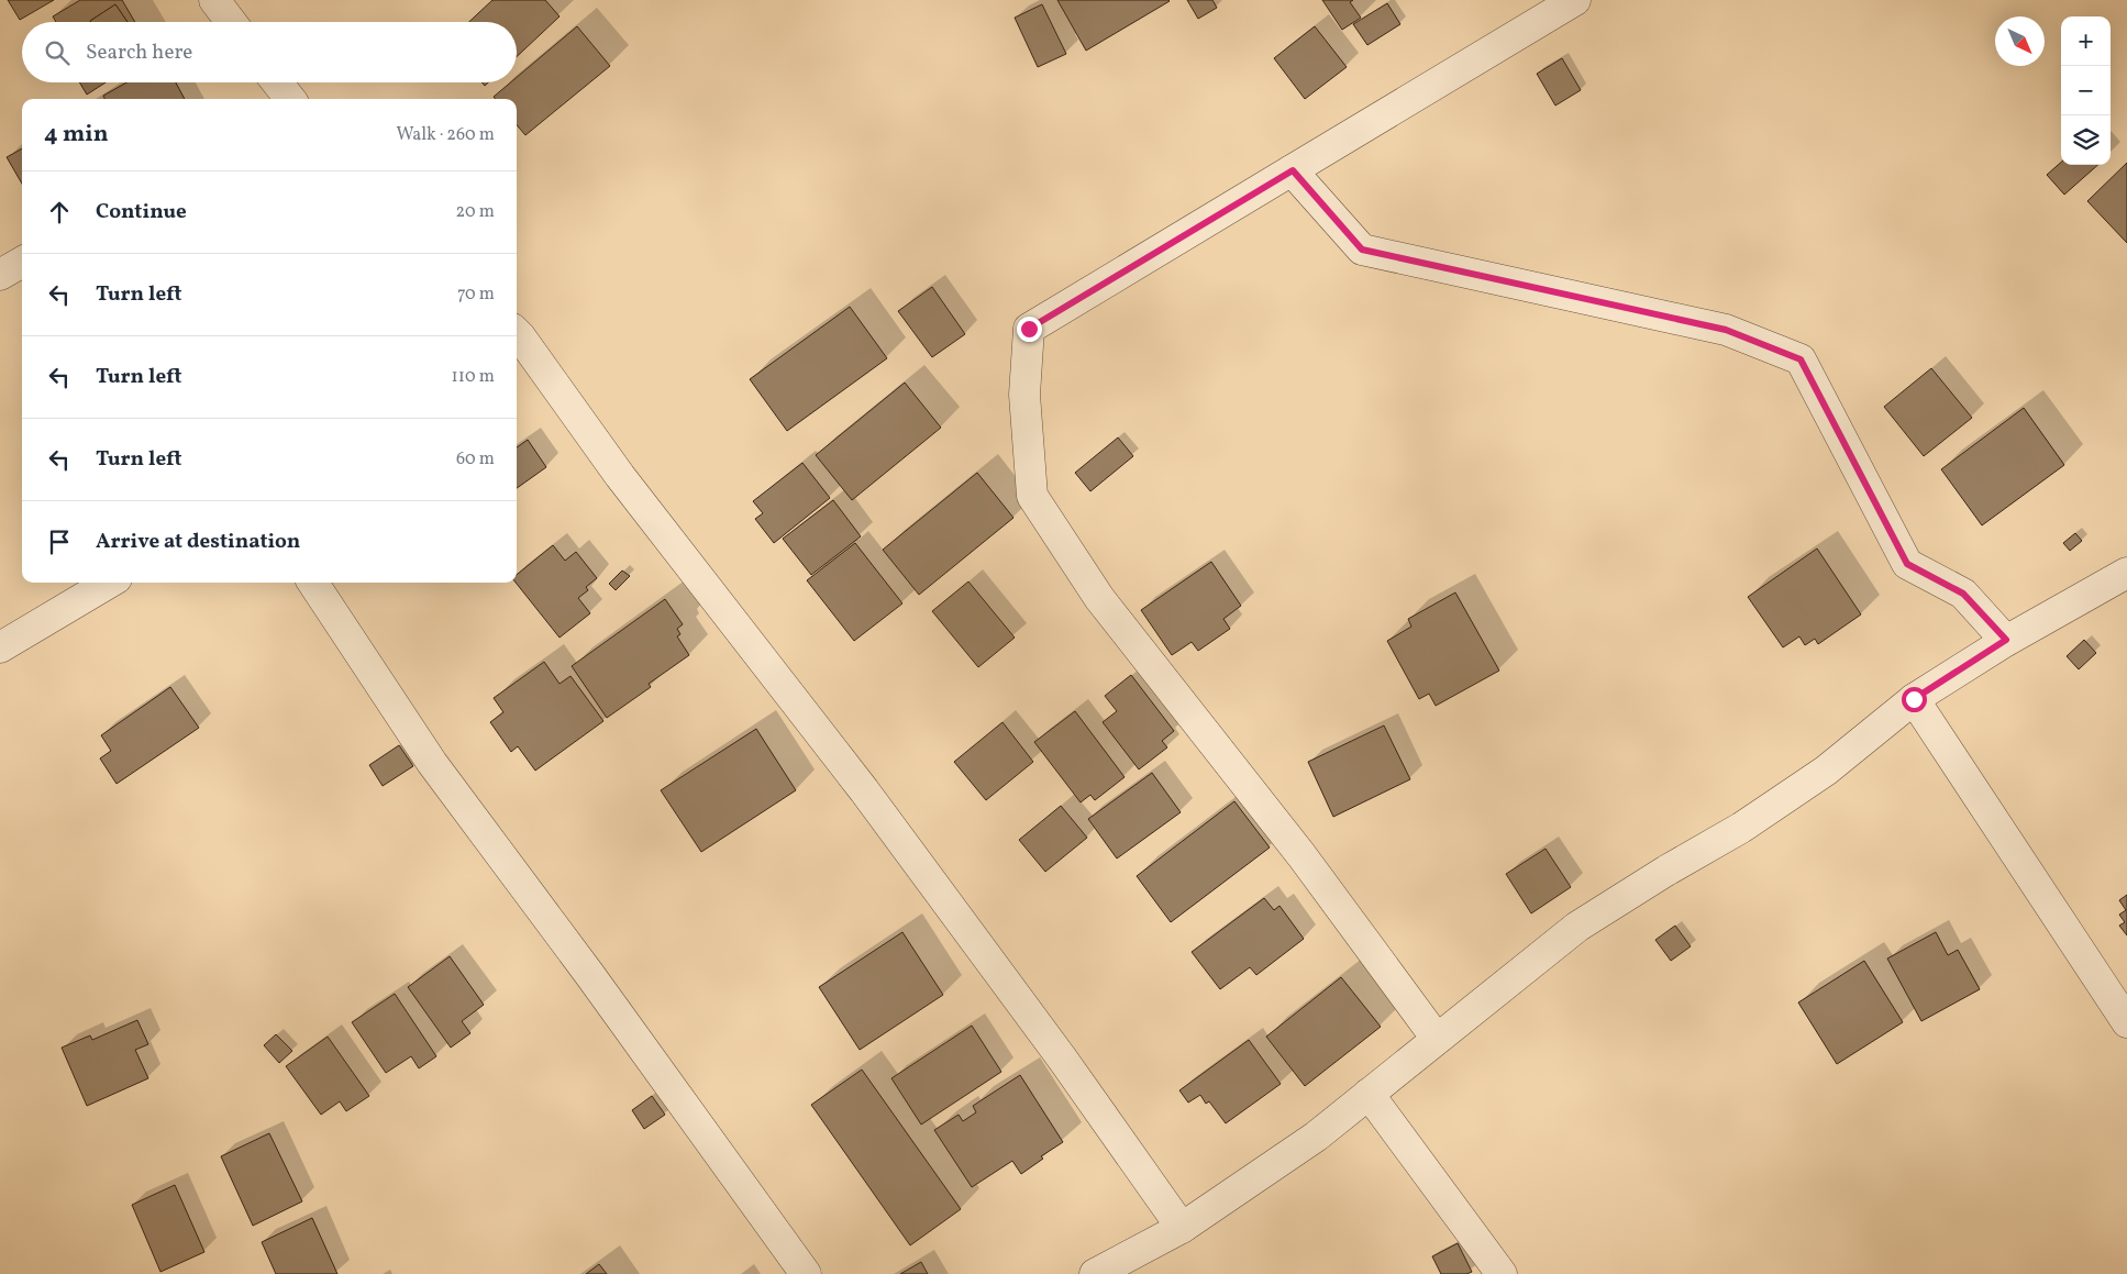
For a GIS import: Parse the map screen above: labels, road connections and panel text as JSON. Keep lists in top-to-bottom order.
{
  "north": "bottom right",
  "page": {
    "map_buttons": ["+", "−"],
    "search": "Search here",
    "heading": ["4 min", "Walk · 260 m"],
    "list": [
      ["Continue", "20 m"],
      ["Turn left", "70 m"],
      ["Turn left", "110 m"],
      ["Turn left", "60 m"],
      "Arrive at destination"
    ]
  }
}
